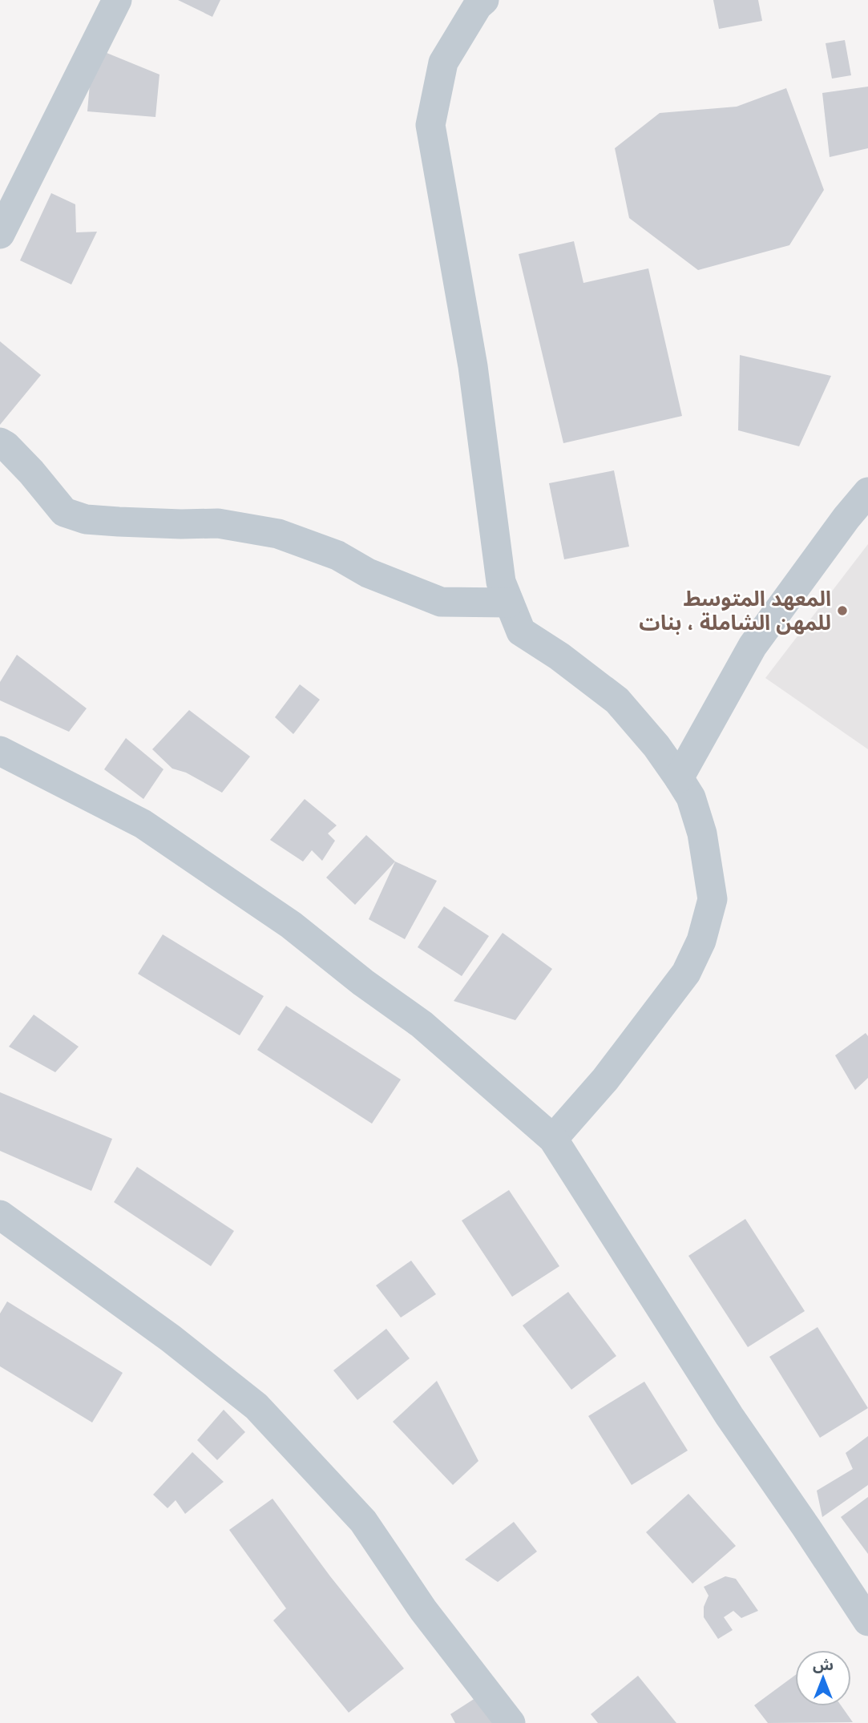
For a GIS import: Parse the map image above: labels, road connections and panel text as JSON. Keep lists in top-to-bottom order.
{
  "places": ["المعهد المتوسط للمهن الشاملة ، بنات"],
  "north": "top"
}
